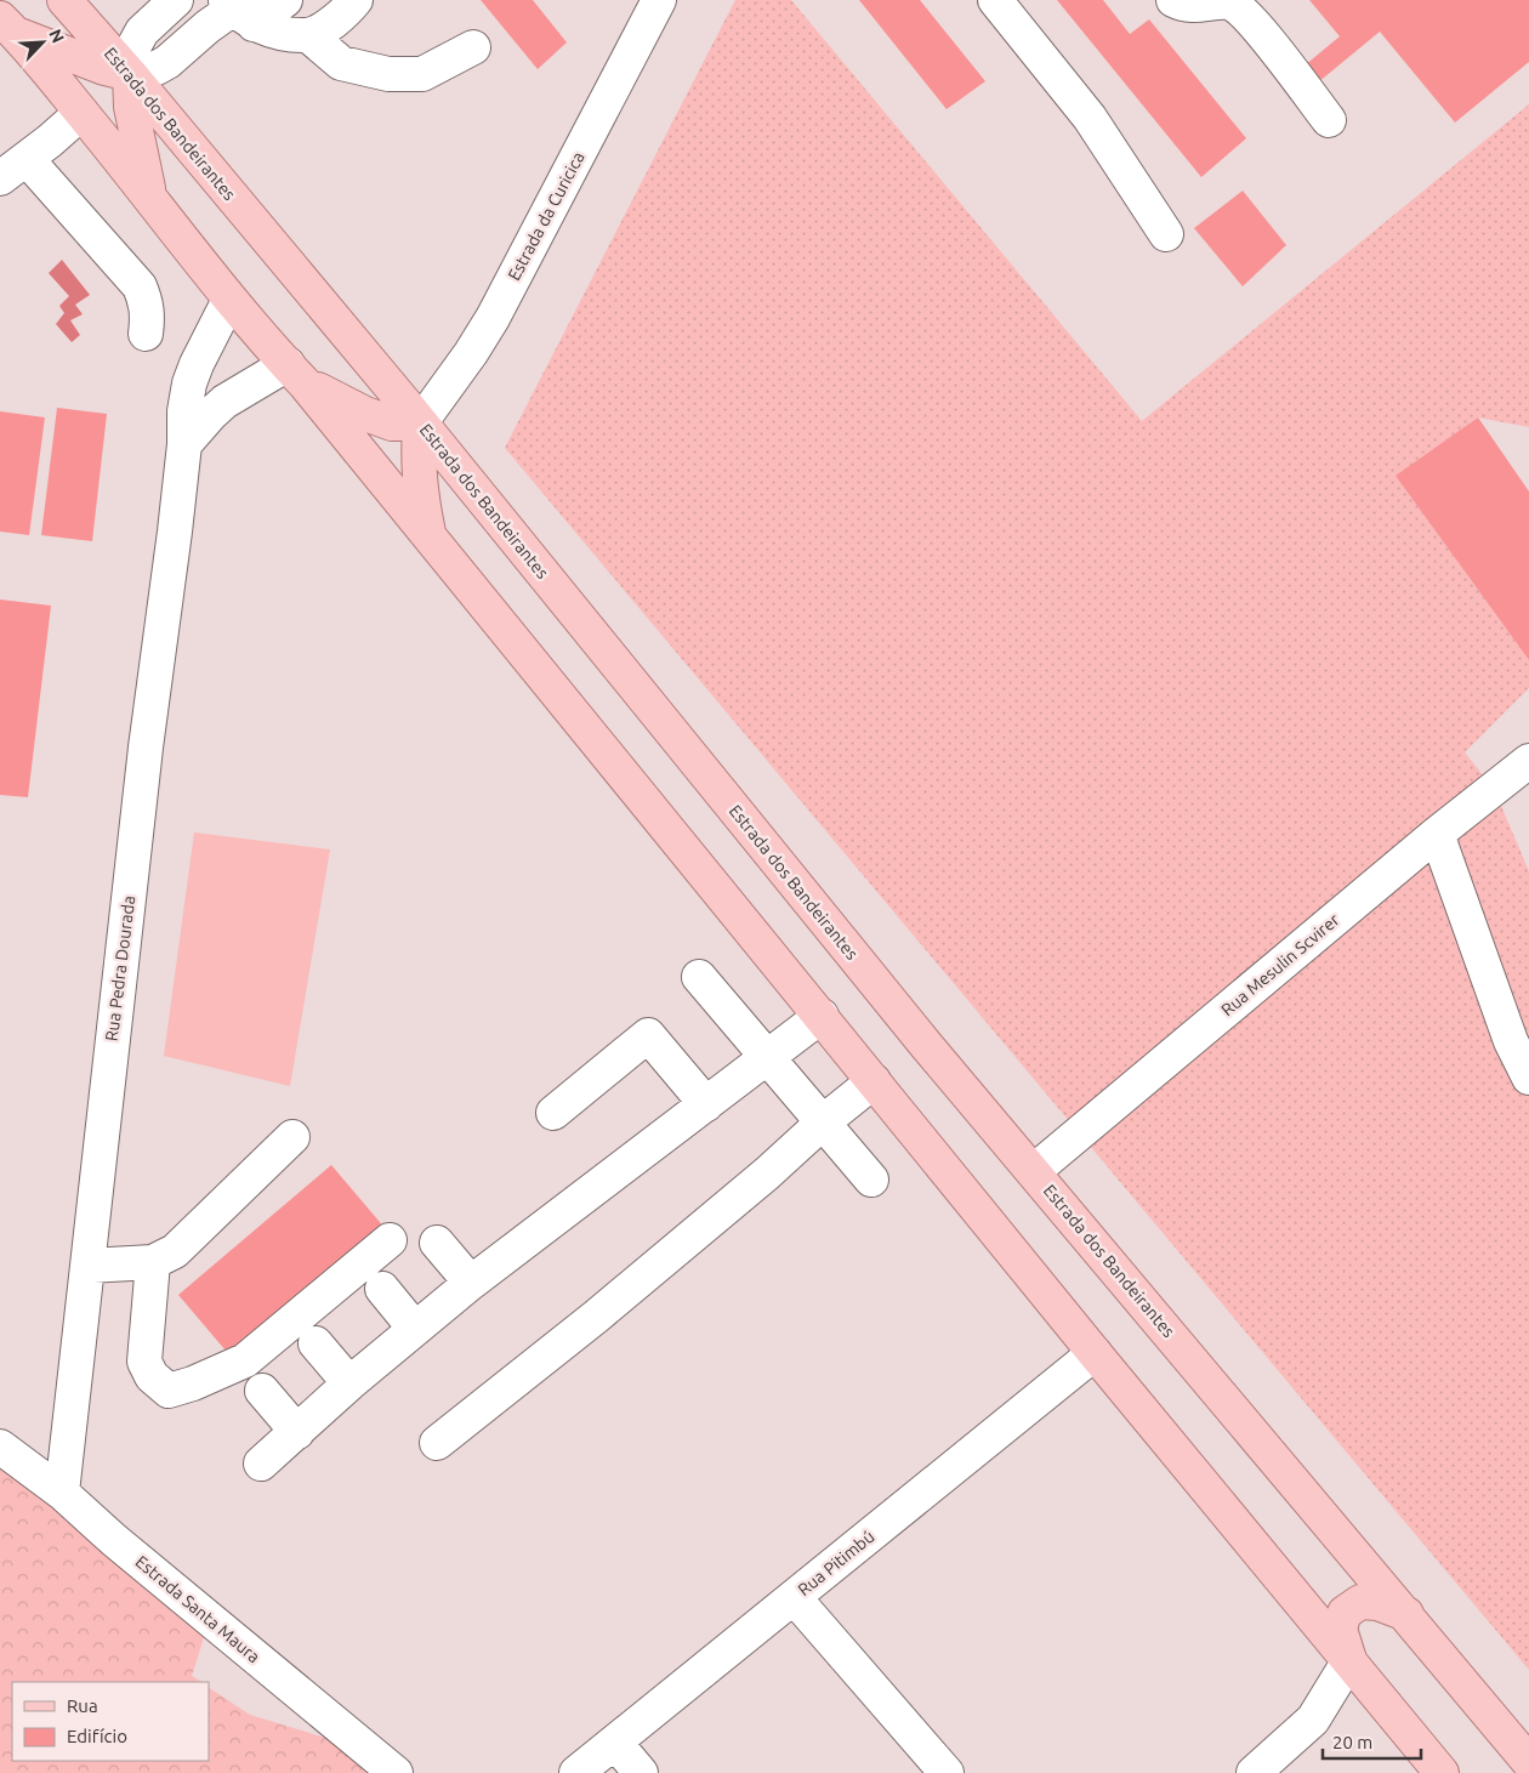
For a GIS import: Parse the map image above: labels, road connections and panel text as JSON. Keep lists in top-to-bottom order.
{
  "streets": {
    "main road": ["Estrada dos Bandeirantes"],
    "street": [
      "Estrada da Curicica",
      "Rua Mesulin Scvirer",
      "Rua Pedra Dourada",
      "Rua Pitimbú",
      "Estrada Santa Maura"
    ]
  },
  "crossings": [
    ["Estrada dos Bandeirantes", "Estrada da Curicica"],
    ["Estrada dos Bandeirantes", "Rua Mesulin Scvirer"],
    ["Rua Pedra Dourada", "Estrada Santa Maura"]
  ],
  "legend": ["Rua", "Edifício"],
  "scale_bar": "20 m",
  "north": "top right"
}
